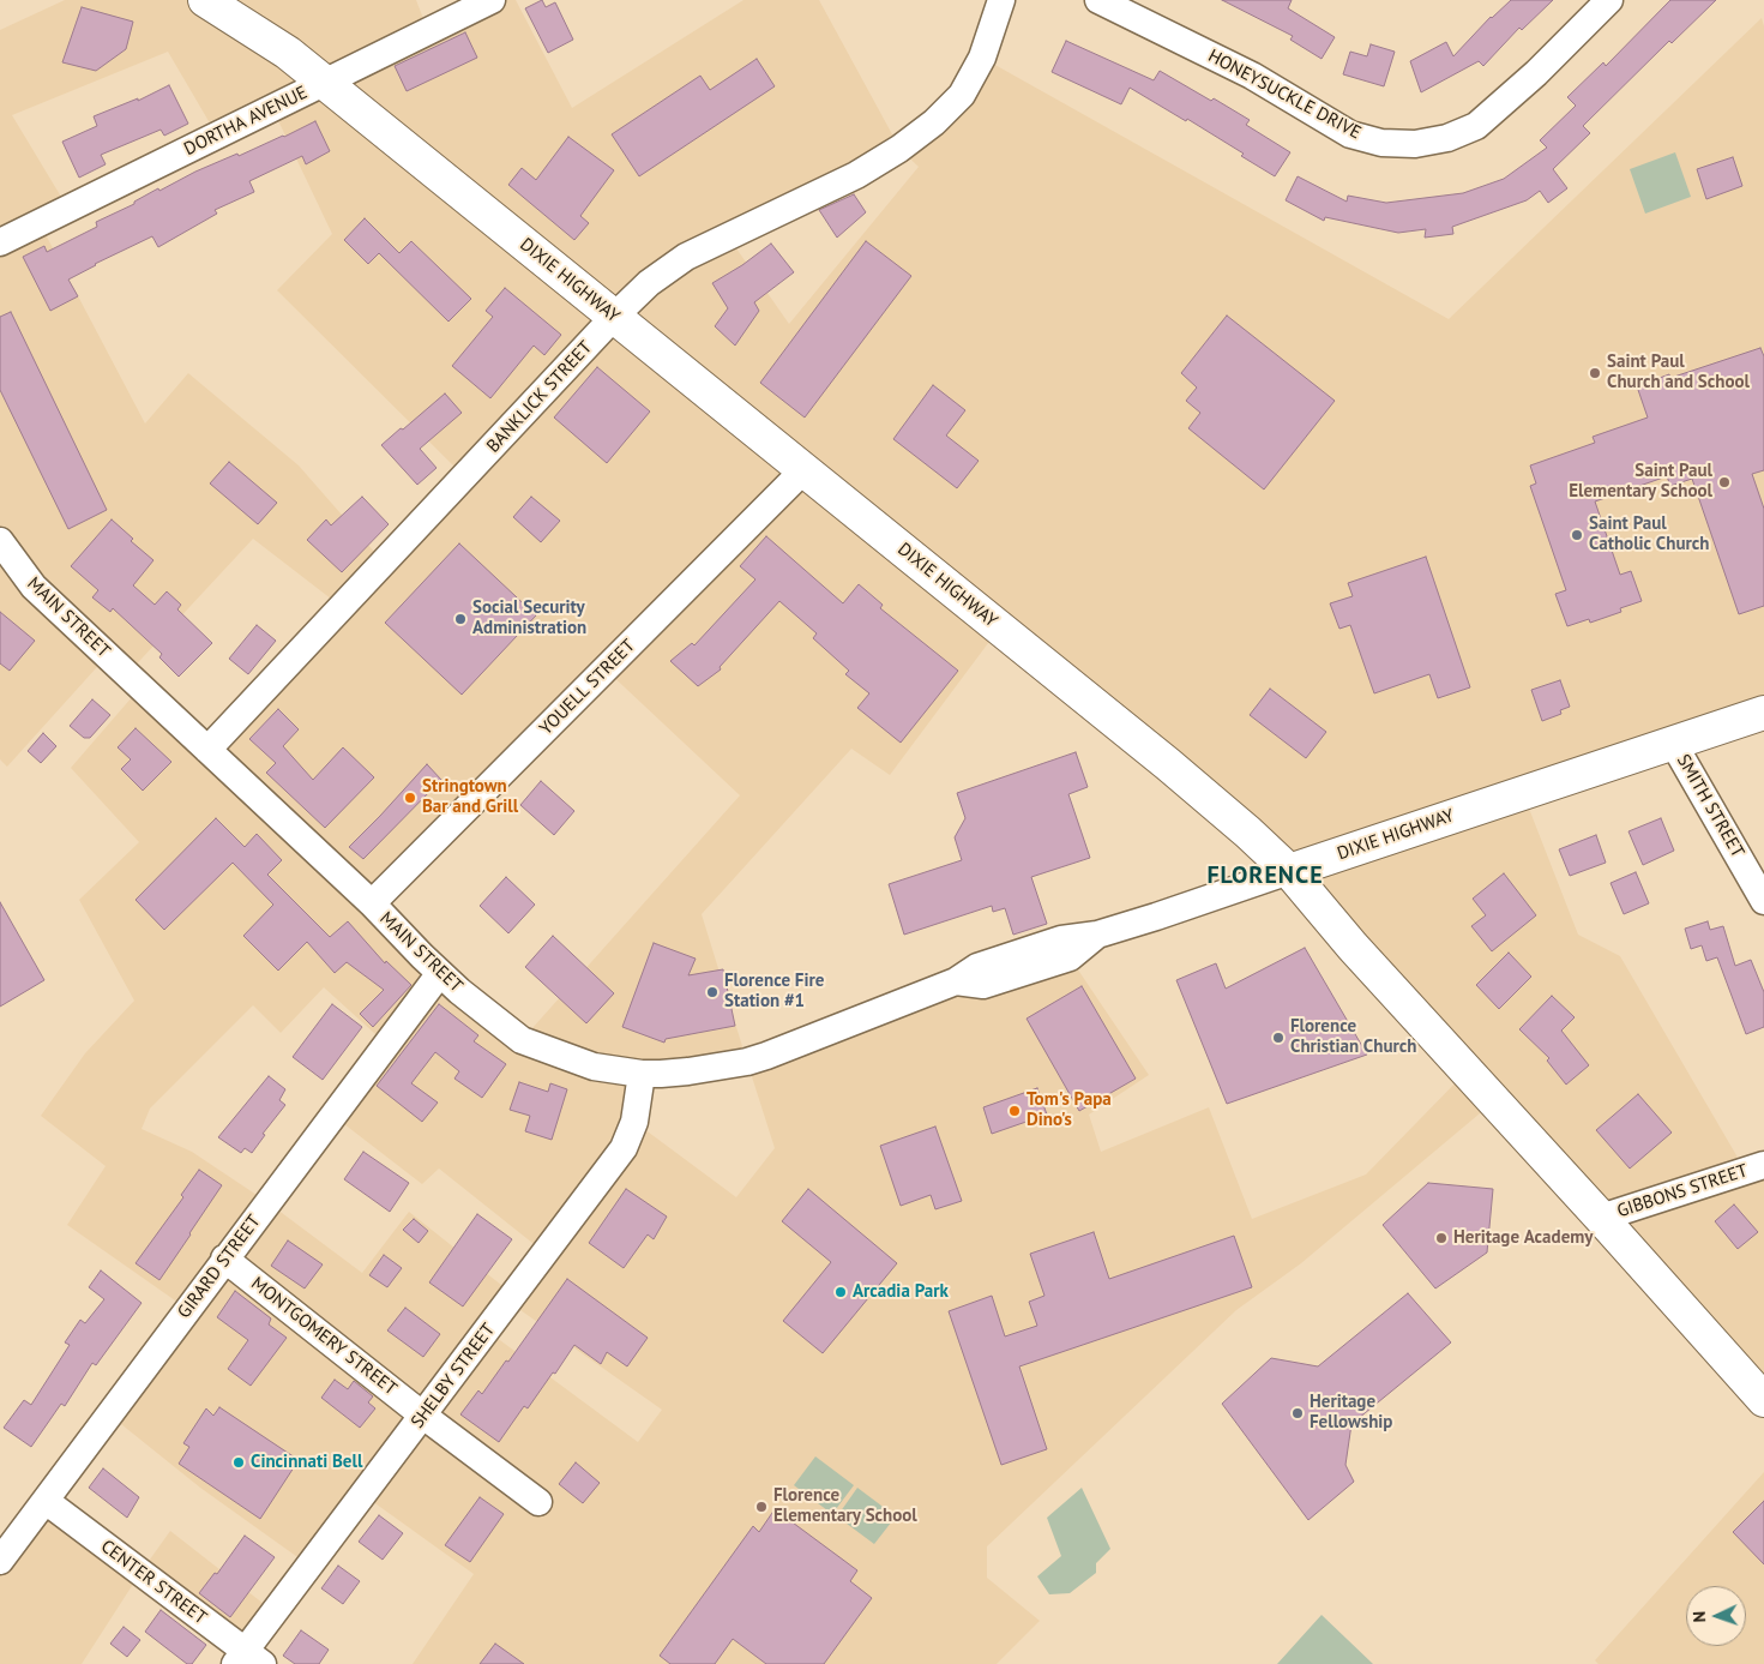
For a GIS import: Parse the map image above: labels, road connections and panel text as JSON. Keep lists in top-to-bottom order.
{
  "streets": {
    "main road": ["DIXIE HIGHWAY"],
    "street": [
      "HONEYSUCKLE DRIVE",
      "DORTHA AVENUE",
      "BANKLICK STREET",
      "MAIN STREET",
      "YOUELL STREET",
      "SMITH STREET",
      "GIBBONS STREET",
      "GIRARD STREET",
      "MONTGOMERY STREET",
      "SHELBY STREET",
      "CENTER STREET"
    ]
  },
  "crossings": [
    ["DORTHA AVENUE", "DIXIE HIGHWAY"],
    ["DIXIE HIGHWAY", "BANKLICK STREET"],
    ["DIXIE HIGHWAY", "MAIN STREET"],
    ["DIXIE HIGHWAY", "YOUELL STREET"],
    ["DIXIE HIGHWAY", "SMITH STREET"],
    ["BANKLICK STREET", "MAIN STREET"],
    ["MAIN STREET", "YOUELL STREET"],
    ["MAIN STREET", "GIRARD STREET"],
    ["MAIN STREET", "SHELBY STREET"],
    ["GIRARD STREET", "MONTGOMERY STREET"],
    ["GIRARD STREET", "CENTER STREET"],
    ["MONTGOMERY STREET", "SHELBY STREET"],
    ["SHELBY STREET", "CENTER STREET"]
  ],
  "districts": ["FLORENCE"],
  "places": [
    "Saint Paul Church and School",
    "Saint Paul Elementary School",
    "Saint Paul Catholic Church",
    "Social Security Administration",
    "Stringtown Bar and Grill",
    "Florence Fire Station #1",
    "Florence Christian Church",
    "Tom's Papa Dino's",
    "Heritage Academy",
    "Arcadia Park",
    "Heritage Fellowship",
    "Cincinnati Bell",
    "Florence Elementary School"
  ],
  "north": "left"
}
